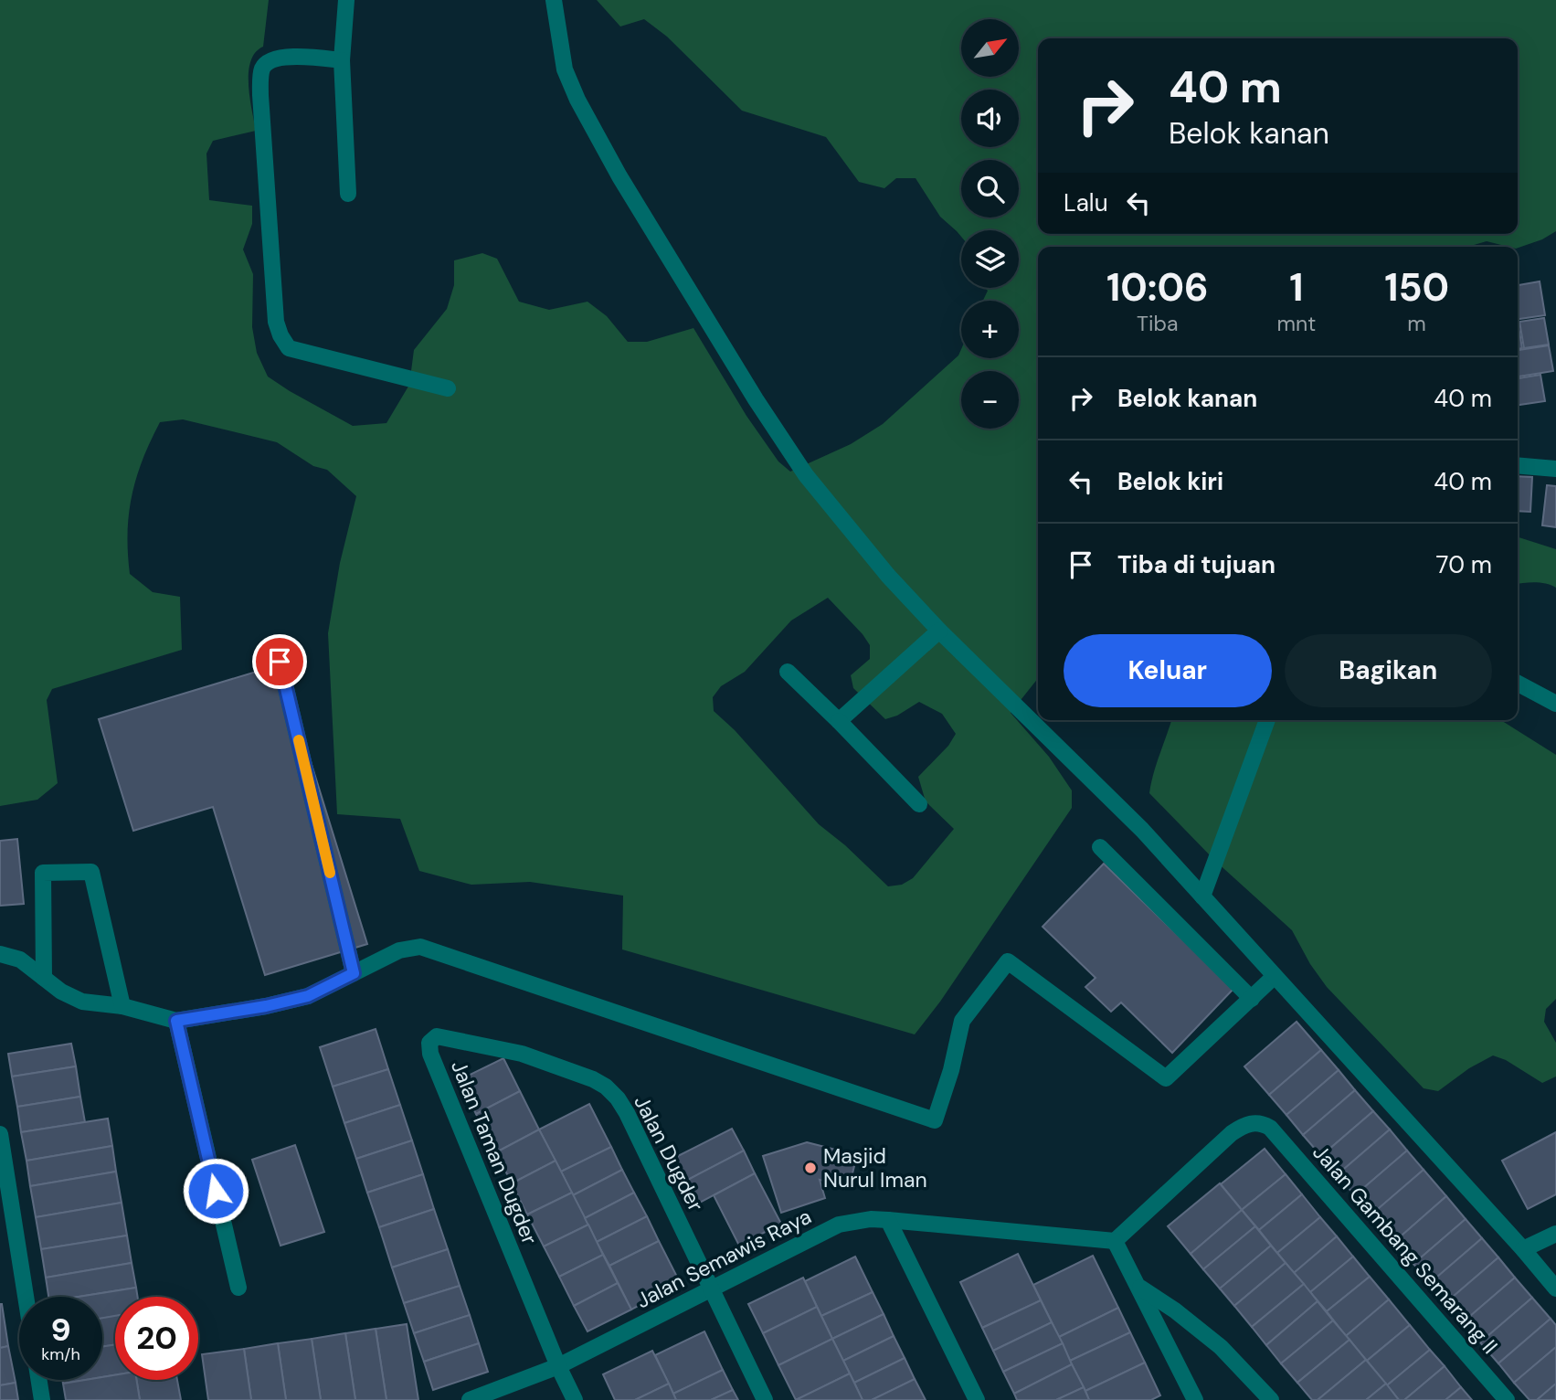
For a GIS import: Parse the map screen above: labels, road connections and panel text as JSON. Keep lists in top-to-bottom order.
{
  "streets": {
    "street": [
      "Jalan Taman Dugder",
      "Jalan Dugder",
      "Jalan Gambang Semarang II",
      "Jalan Semawis Raya"
    ]
  },
  "crossings": [
    ["Jalan Taman Dugder", "Jalan Dugder"],
    ["Jalan Taman Dugder", "Jalan Semawis Raya"],
    ["Jalan Dugder", "Jalan Semawis Raya"],
    ["Jalan Gambang Semarang II", "Jalan Semawis Raya"]
  ],
  "places": ["Masjid Nurul Iman"],
  "north": "top right",
  "page": {
    "map_buttons": ["+", "−"],
    "turn": ["40 m", "Belok kanan"],
    "then": "Lalu",
    "eta": [
      "10:06",
      "Tiba",
      "1",
      "mnt",
      "150",
      "m"
    ],
    "list": [
      {
        "name": "Belok kanan",
        "value": "40 m"
      },
      {
        "name": "Belok kiri",
        "value": "40 m"
      },
      {
        "name": "Tiba di tujuan",
        "value": "70 m"
      }
    ],
    "buttons": ["Keluar", "Bagikan"],
    "speed": "9 km/h",
    "limit": "20"
  }
}
